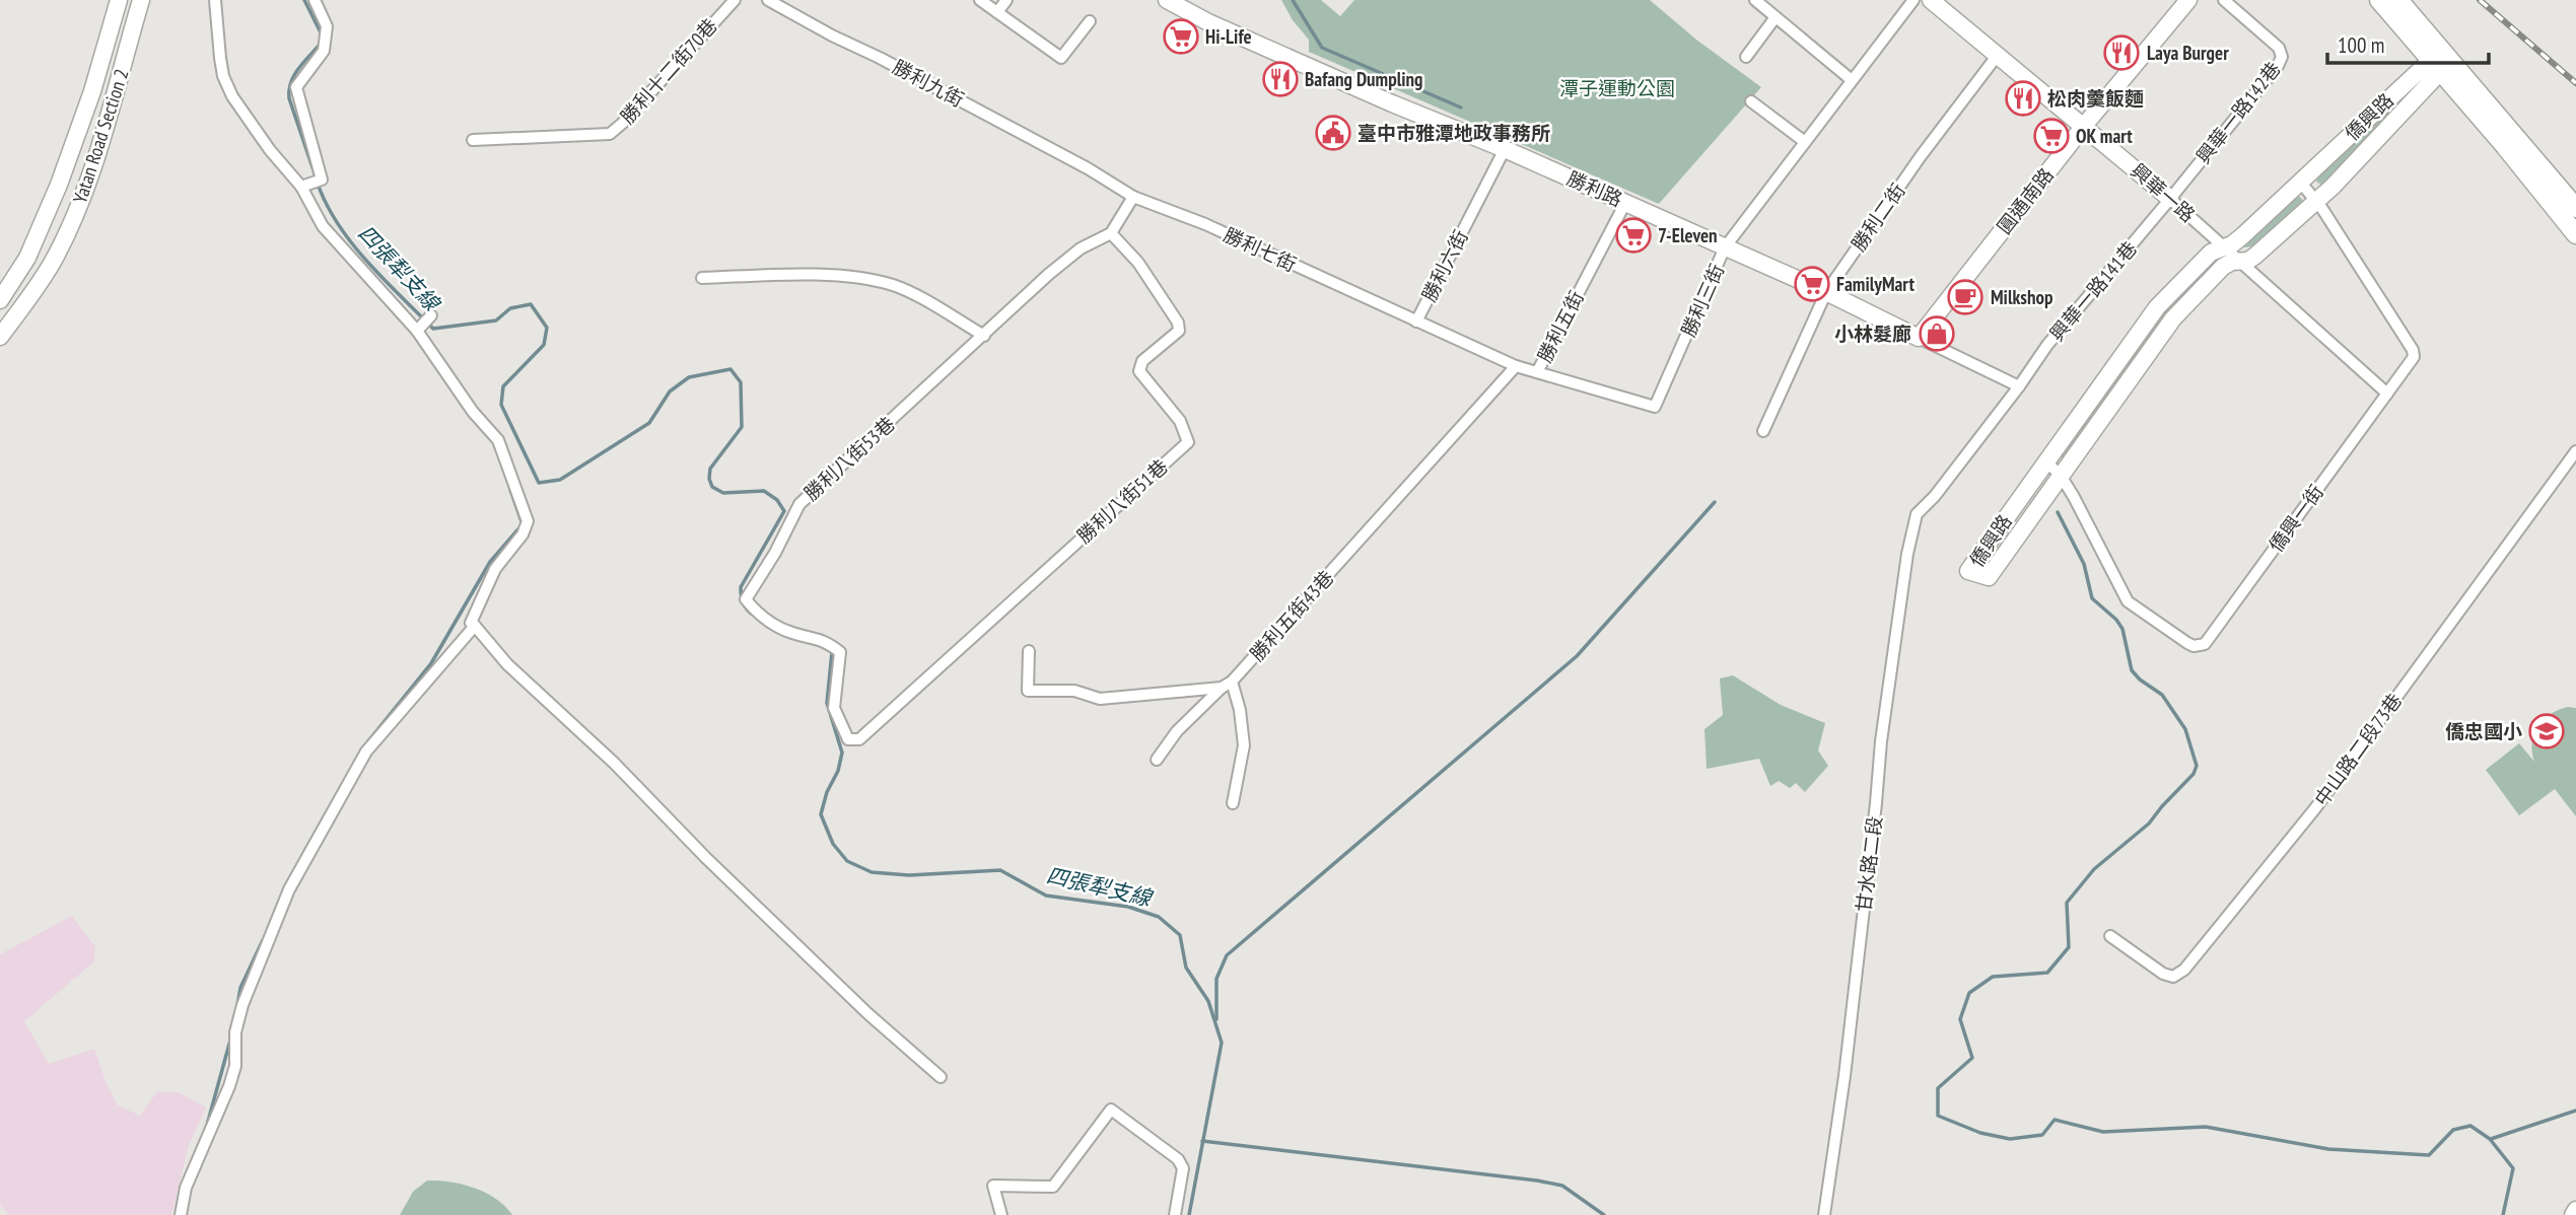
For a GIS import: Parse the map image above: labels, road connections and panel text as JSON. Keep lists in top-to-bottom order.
{
  "streets": {
    "street": [
      "勝利十二街70巷",
      "勝利九街",
      "興華一路142巷",
      "僑興路",
      "Yatan Road Section 2",
      "勝利路",
      "興華一路",
      "圓通南路",
      "勝利二街",
      "勝利七街",
      "勝利六街",
      "興華一路141巷",
      "勝利三街",
      "勝利五街",
      "勝利八街53巷",
      "勝利八街51巷",
      "僑興一街",
      "勝利五街43巷",
      "中山路二段73巷",
      "甘水路二段"
    ]
  },
  "crossings": [
    ["勝利九街", "勝利七街"],
    ["興華一路142巷", "興華一路"],
    ["興華一路142巷", "興華一路141巷"],
    ["僑興路", "興華一路"],
    ["僑興路", "僑興一街"],
    ["勝利路", "圓通南路"],
    ["勝利路", "勝利二街"],
    ["勝利路", "勝利六街"],
    ["勝利路", "興華一路141巷"],
    ["勝利路", "勝利三街"],
    ["勝利路", "勝利五街"],
    ["興華一路", "圓通南路"],
    ["興華一路", "勝利二街"],
    ["興華一路", "興華一路141巷"],
    ["興華一路", "僑興一街"],
    ["勝利七街", "勝利六街"],
    ["勝利六街", "勝利五街"],
    ["興華一路141巷", "甘水路二段"],
    ["勝利三街", "勝利五街"],
    ["勝利五街", "勝利五街43巷"],
    ["勝利八街53巷", "勝利八街51巷"]
  ],
  "water": ["四張犁支線"],
  "parks": ["潭子運動公園"],
  "places": {
    "supermarket": [
      "Hi-Life",
      "OK mart",
      "7-Eleven",
      "FamilyMart"
    ],
    "restaurant": ["Laya Burger", "Bafang Dumpling", "松肉羹飯麵"],
    "public building": ["臺中市雅潭地政事務所"],
    "cafe": ["Milkshop"],
    "shop": ["小林髮廊"],
    "school or university": ["僑忠國小"]
  },
  "scale_bar": "100 m"
}
